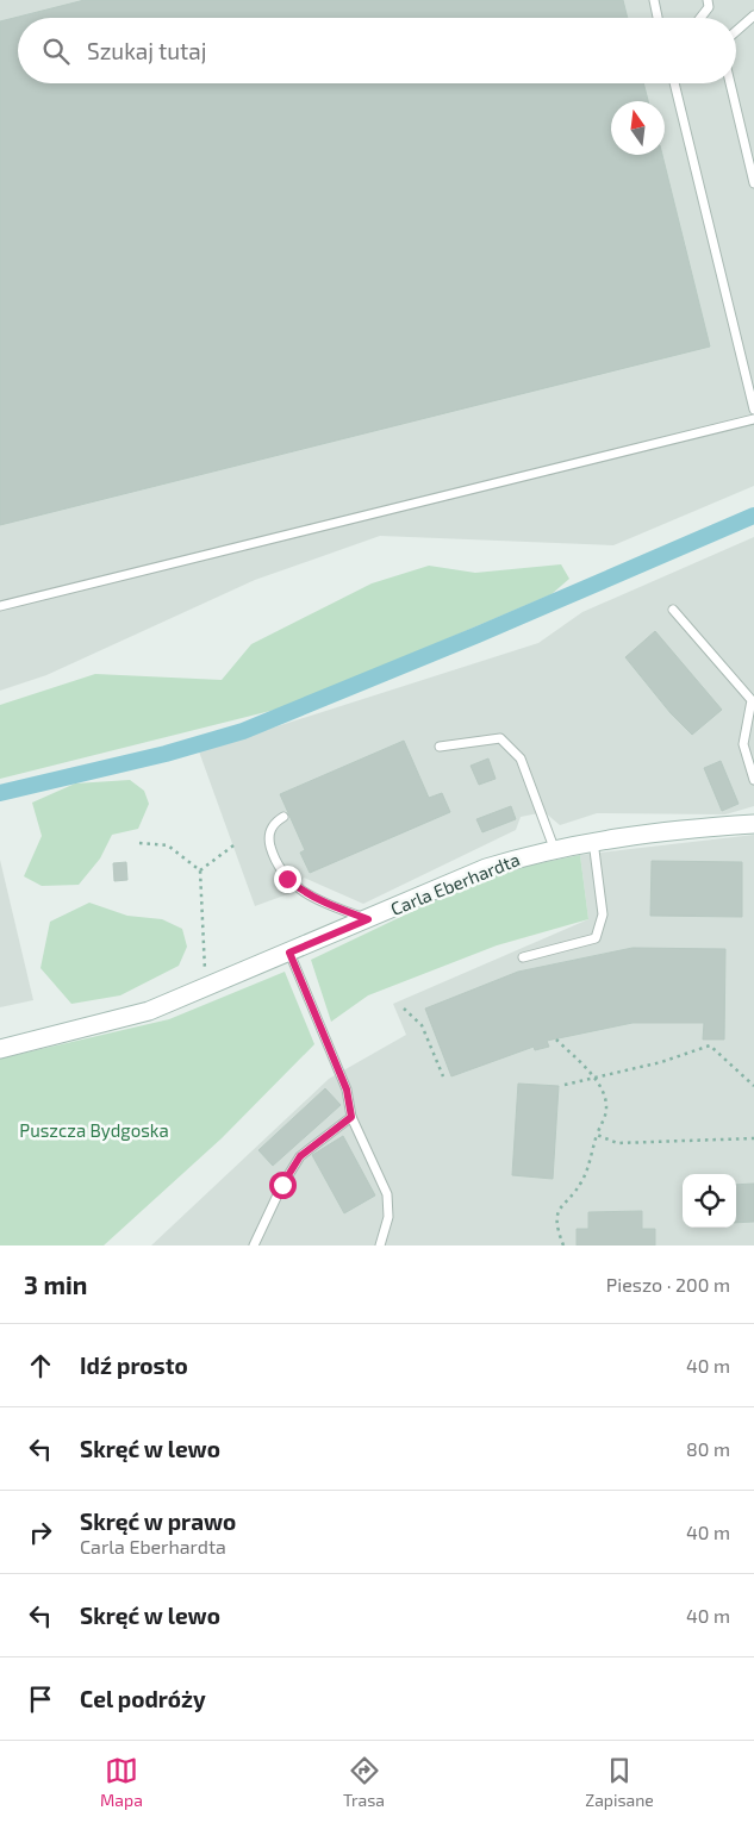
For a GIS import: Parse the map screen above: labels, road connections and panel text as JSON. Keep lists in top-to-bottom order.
{
  "streets": {
    "street": ["Carla Eberhardta"]
  },
  "parks": ["Puszcza Bydgoska"],
  "north": "top",
  "page": {
    "search": "Szukaj tutaj",
    "heading": ["3 min", "Pieszo · 200 m"],
    "list": [
      ["Idź prosto", "40 m"],
      ["Skręć w lewo", "80 m"],
      ["Skręć w prawo", "Carla Eberhardta", "40 m"],
      ["Skręć w lewo", "40 m"],
      "Cel podróży"
    ],
    "nav": ["Mapa", "Trasa", "Zapisane"]
  }
}
